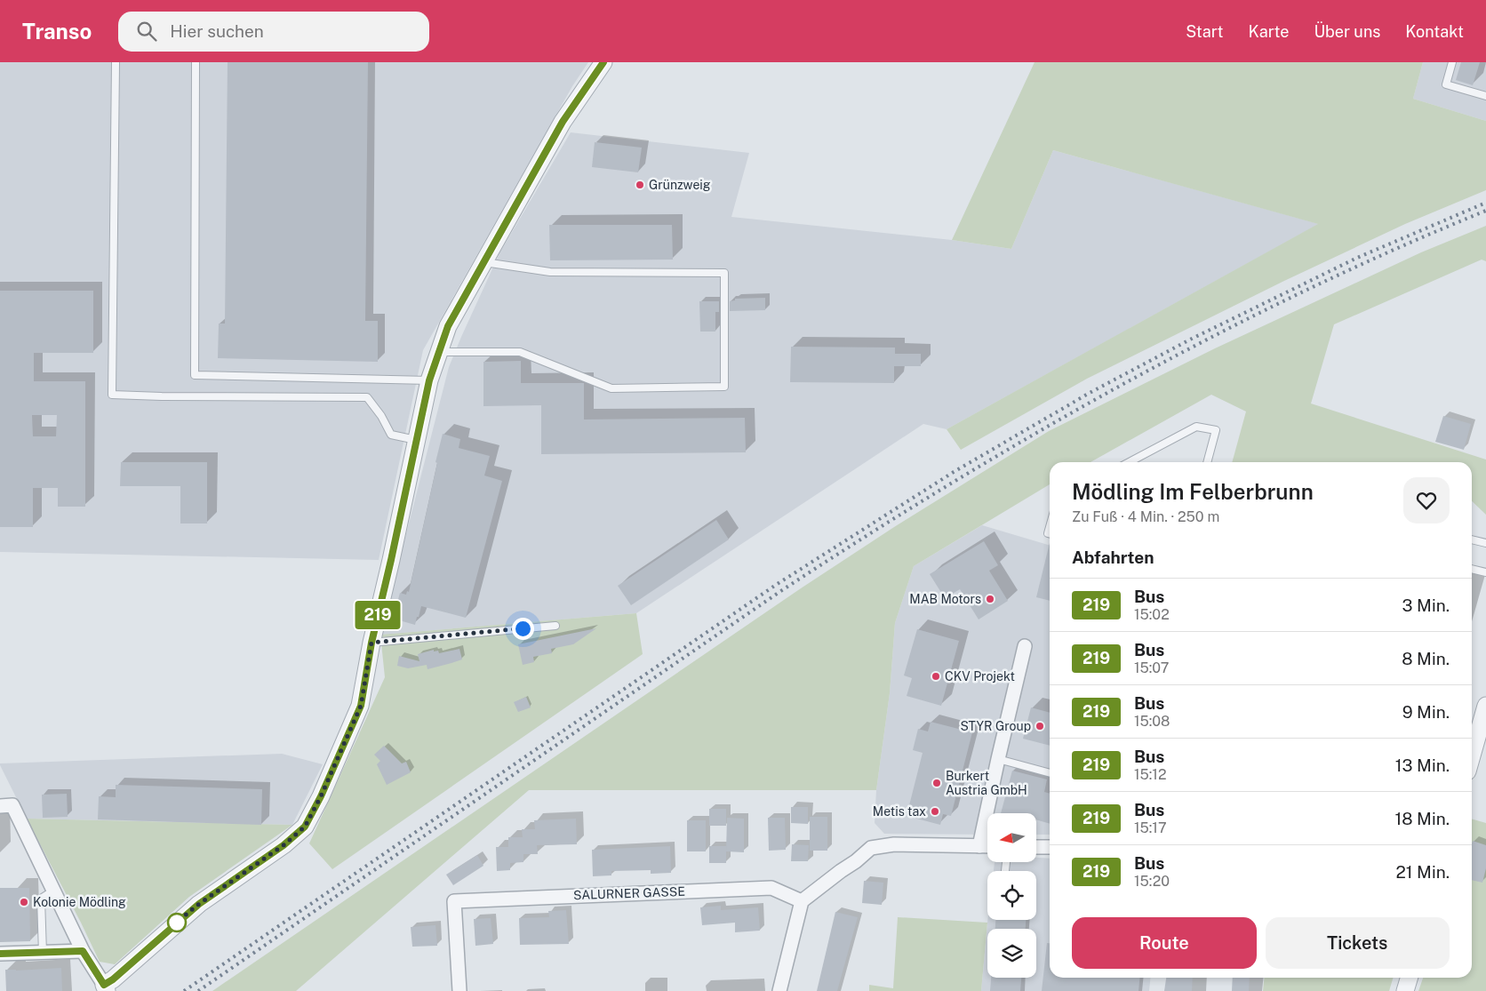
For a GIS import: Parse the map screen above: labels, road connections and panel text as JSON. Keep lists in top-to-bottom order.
{
  "streets": {
    "street": ["SALURNER GASSE"]
  },
  "places": [
    "Grünzweig",
    "MAB Motors",
    "CKV Projekt",
    "STYR Group",
    "Burkert Austria GmbH",
    "Metis tax",
    "Kolonie Mödling"
  ],
  "lines": ["bus line 219"],
  "north": "left",
  "page": {
    "header": "Transo",
    "search": "Hier suchen",
    "nav": [
      "Start",
      "Karte",
      "Über uns",
      "Kontakt"
    ],
    "on_map": "219",
    "heading": [
      ["Mödling Im Felberbrunn", "Zu Fuß · 4 Min. · 250 m"],
      "Abfahrten"
    ],
    "list": [
      {
        "mark": "219",
        "name": "Bus",
        "note": "15:02",
        "value": "3 Min."
      },
      {
        "mark": "219",
        "name": "Bus",
        "note": "15:07",
        "value": "8 Min."
      },
      {
        "mark": "219",
        "name": "Bus",
        "note": "15:08",
        "value": "9 Min."
      },
      {
        "mark": "219",
        "name": "Bus",
        "note": "15:12",
        "value": "13 Min."
      },
      {
        "mark": "219",
        "name": "Bus",
        "note": "15:17",
        "value": "18 Min."
      },
      {
        "mark": "219",
        "name": "Bus",
        "note": "15:20",
        "value": "21 Min."
      }
    ],
    "buttons": ["Route", "Tickets"]
  }
}
